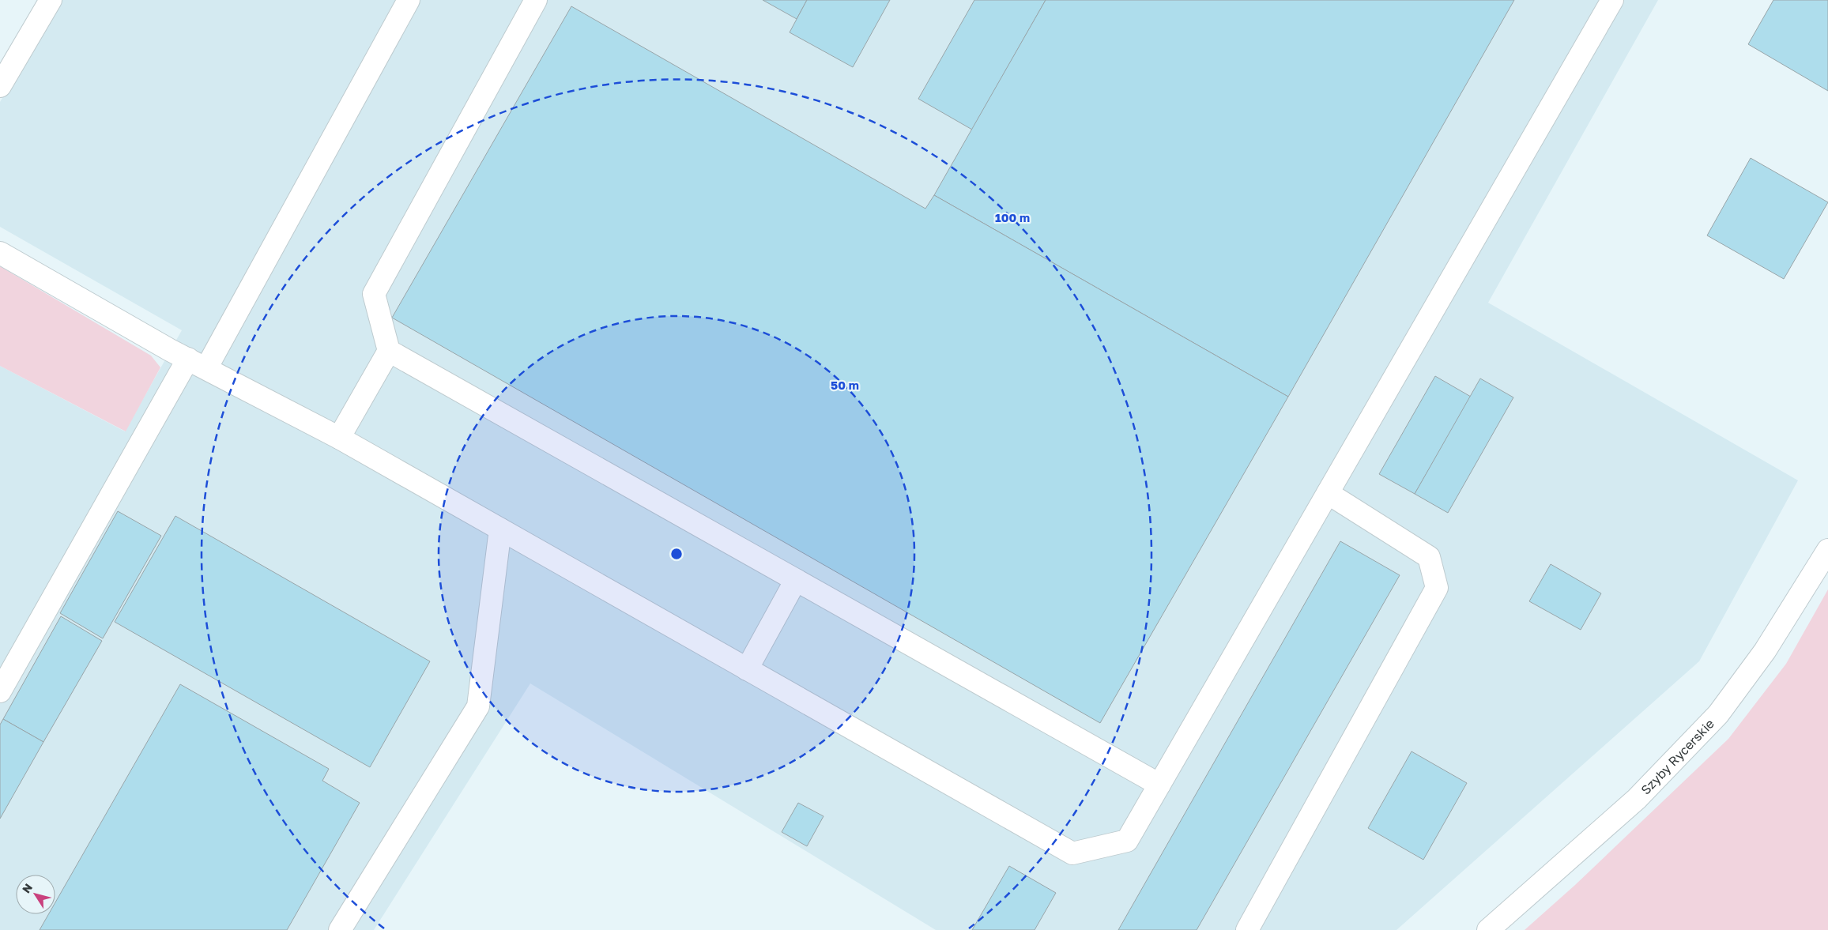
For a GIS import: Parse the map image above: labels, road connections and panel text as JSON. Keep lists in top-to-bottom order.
{
  "streets": {
    "street": ["Szyby Rycerskie"]
  },
  "north": "top left",
  "rings": ["100 m", "50 m"]
}
